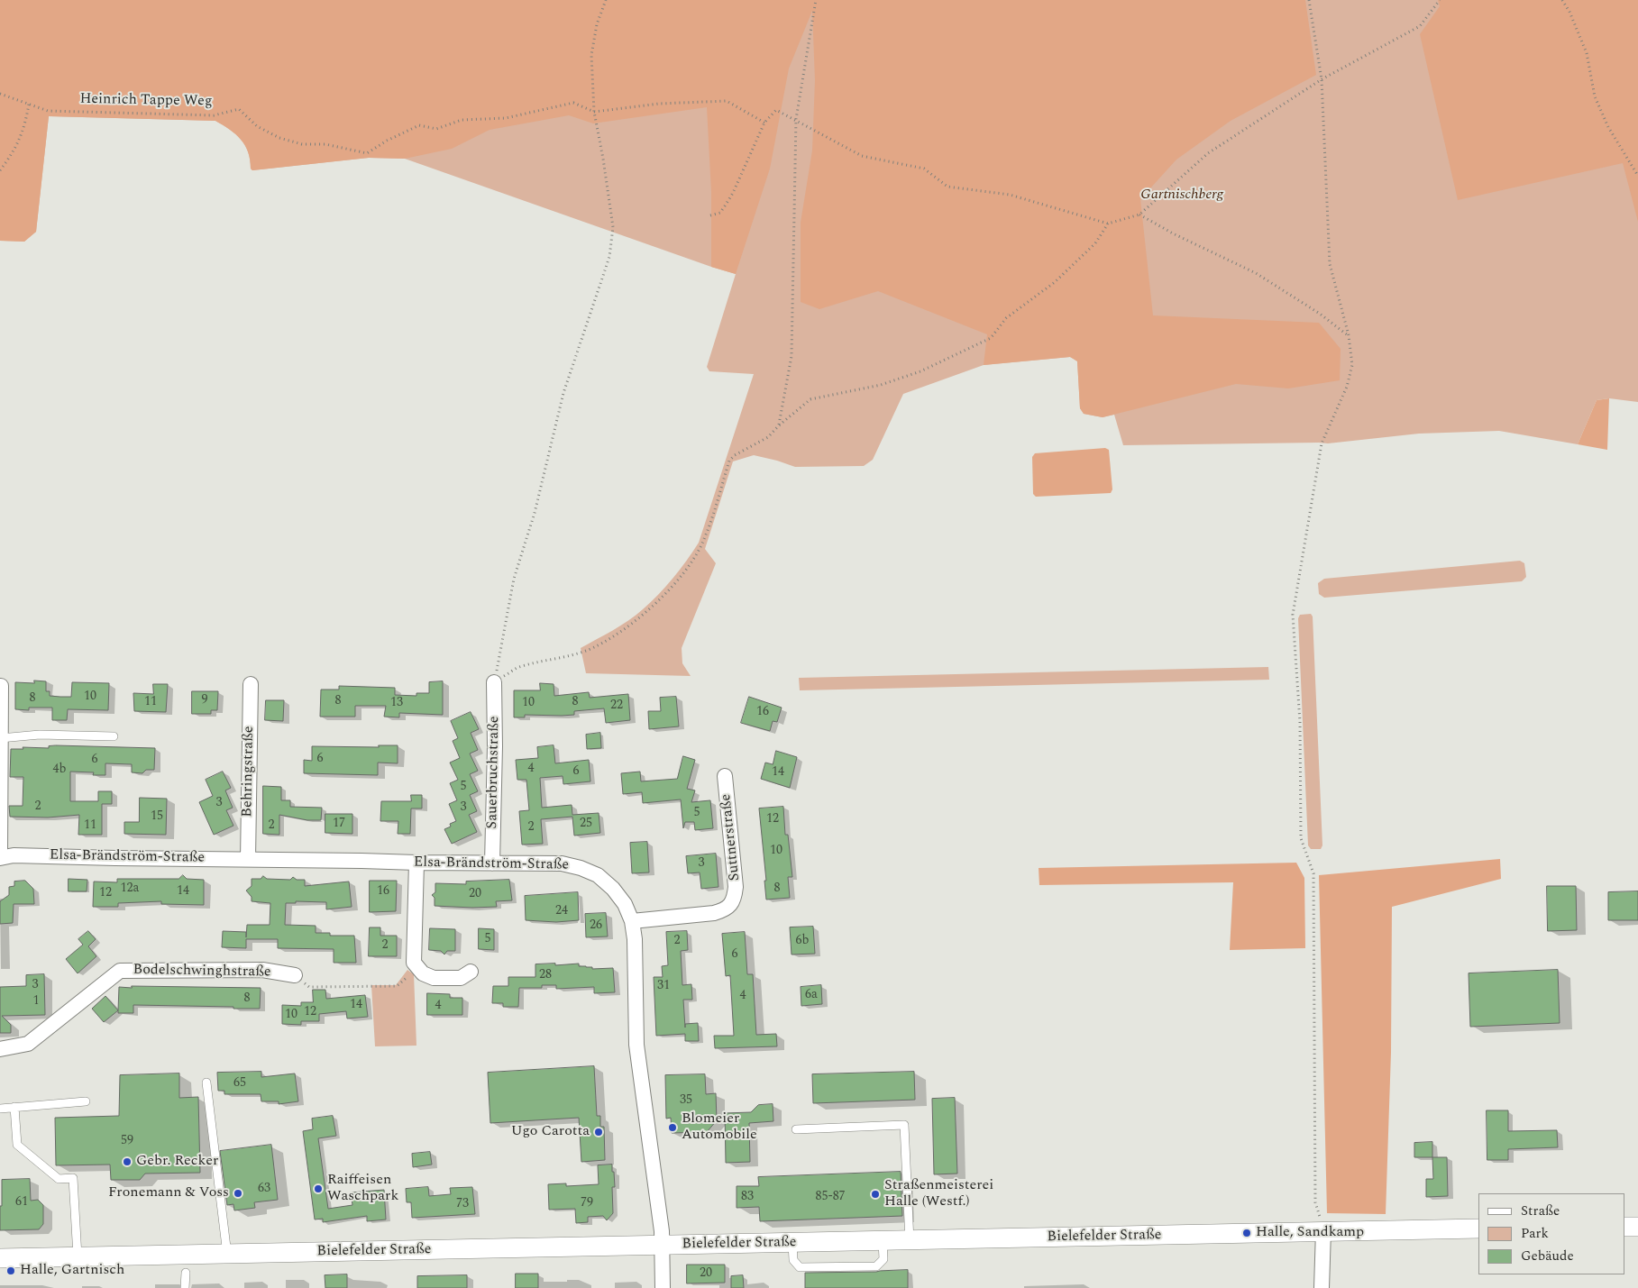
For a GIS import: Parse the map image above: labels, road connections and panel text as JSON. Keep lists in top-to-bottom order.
{
  "streets": {
    "street": [
      "Behringstraße",
      "Sauerbruchstraße",
      "Suttnerstraße",
      "Elsa-Brändström-Straße",
      "Bodelschwinghstraße",
      "Bielefelder Straße"
    ],
    "path": ["Heinrich Tappe Weg"]
  },
  "crossings": [
    ["Behringstraße", "Elsa-Brändström-Straße"],
    ["Sauerbruchstraße", "Elsa-Brändström-Straße"],
    ["Suttnerstraße", "Elsa-Brändström-Straße"],
    ["Elsa-Brändström-Straße", "Bielefelder Straße"]
  ],
  "parks": ["Gartnischberg"],
  "places": [
    "Blomeier Automobile",
    "Ugo Carotta",
    "Gebr. Recker",
    "Raiffeisen Waschpark",
    "Fronemann & Voss",
    "Straßenmeisterei Halle (Westf.)",
    "Halle, Sandkamp",
    "Halle, Gartnisch"
  ],
  "house_numbers": [
    "10",
    "8",
    "9",
    "8",
    "11",
    "8",
    "13",
    "10",
    "22",
    "16",
    "6",
    "6",
    "4",
    "4b",
    "6",
    "14",
    "5",
    "3",
    "2",
    "3",
    "5",
    "15",
    "12",
    "17",
    "25",
    "11",
    "2",
    "2",
    "10",
    "3",
    "12a",
    "8",
    "14",
    "16",
    "12",
    "20",
    "24",
    "26",
    "5",
    "2",
    "6b",
    "2",
    "6",
    "28",
    "3",
    "31",
    "6a",
    "4",
    "8",
    "1",
    "14",
    "4",
    "12",
    "10",
    "65",
    "35",
    "59",
    "63",
    "83",
    "85-87",
    "61",
    "79",
    "73",
    "20"
  ],
  "legend": ["Straße", "Park", "Gebäude"]
}
